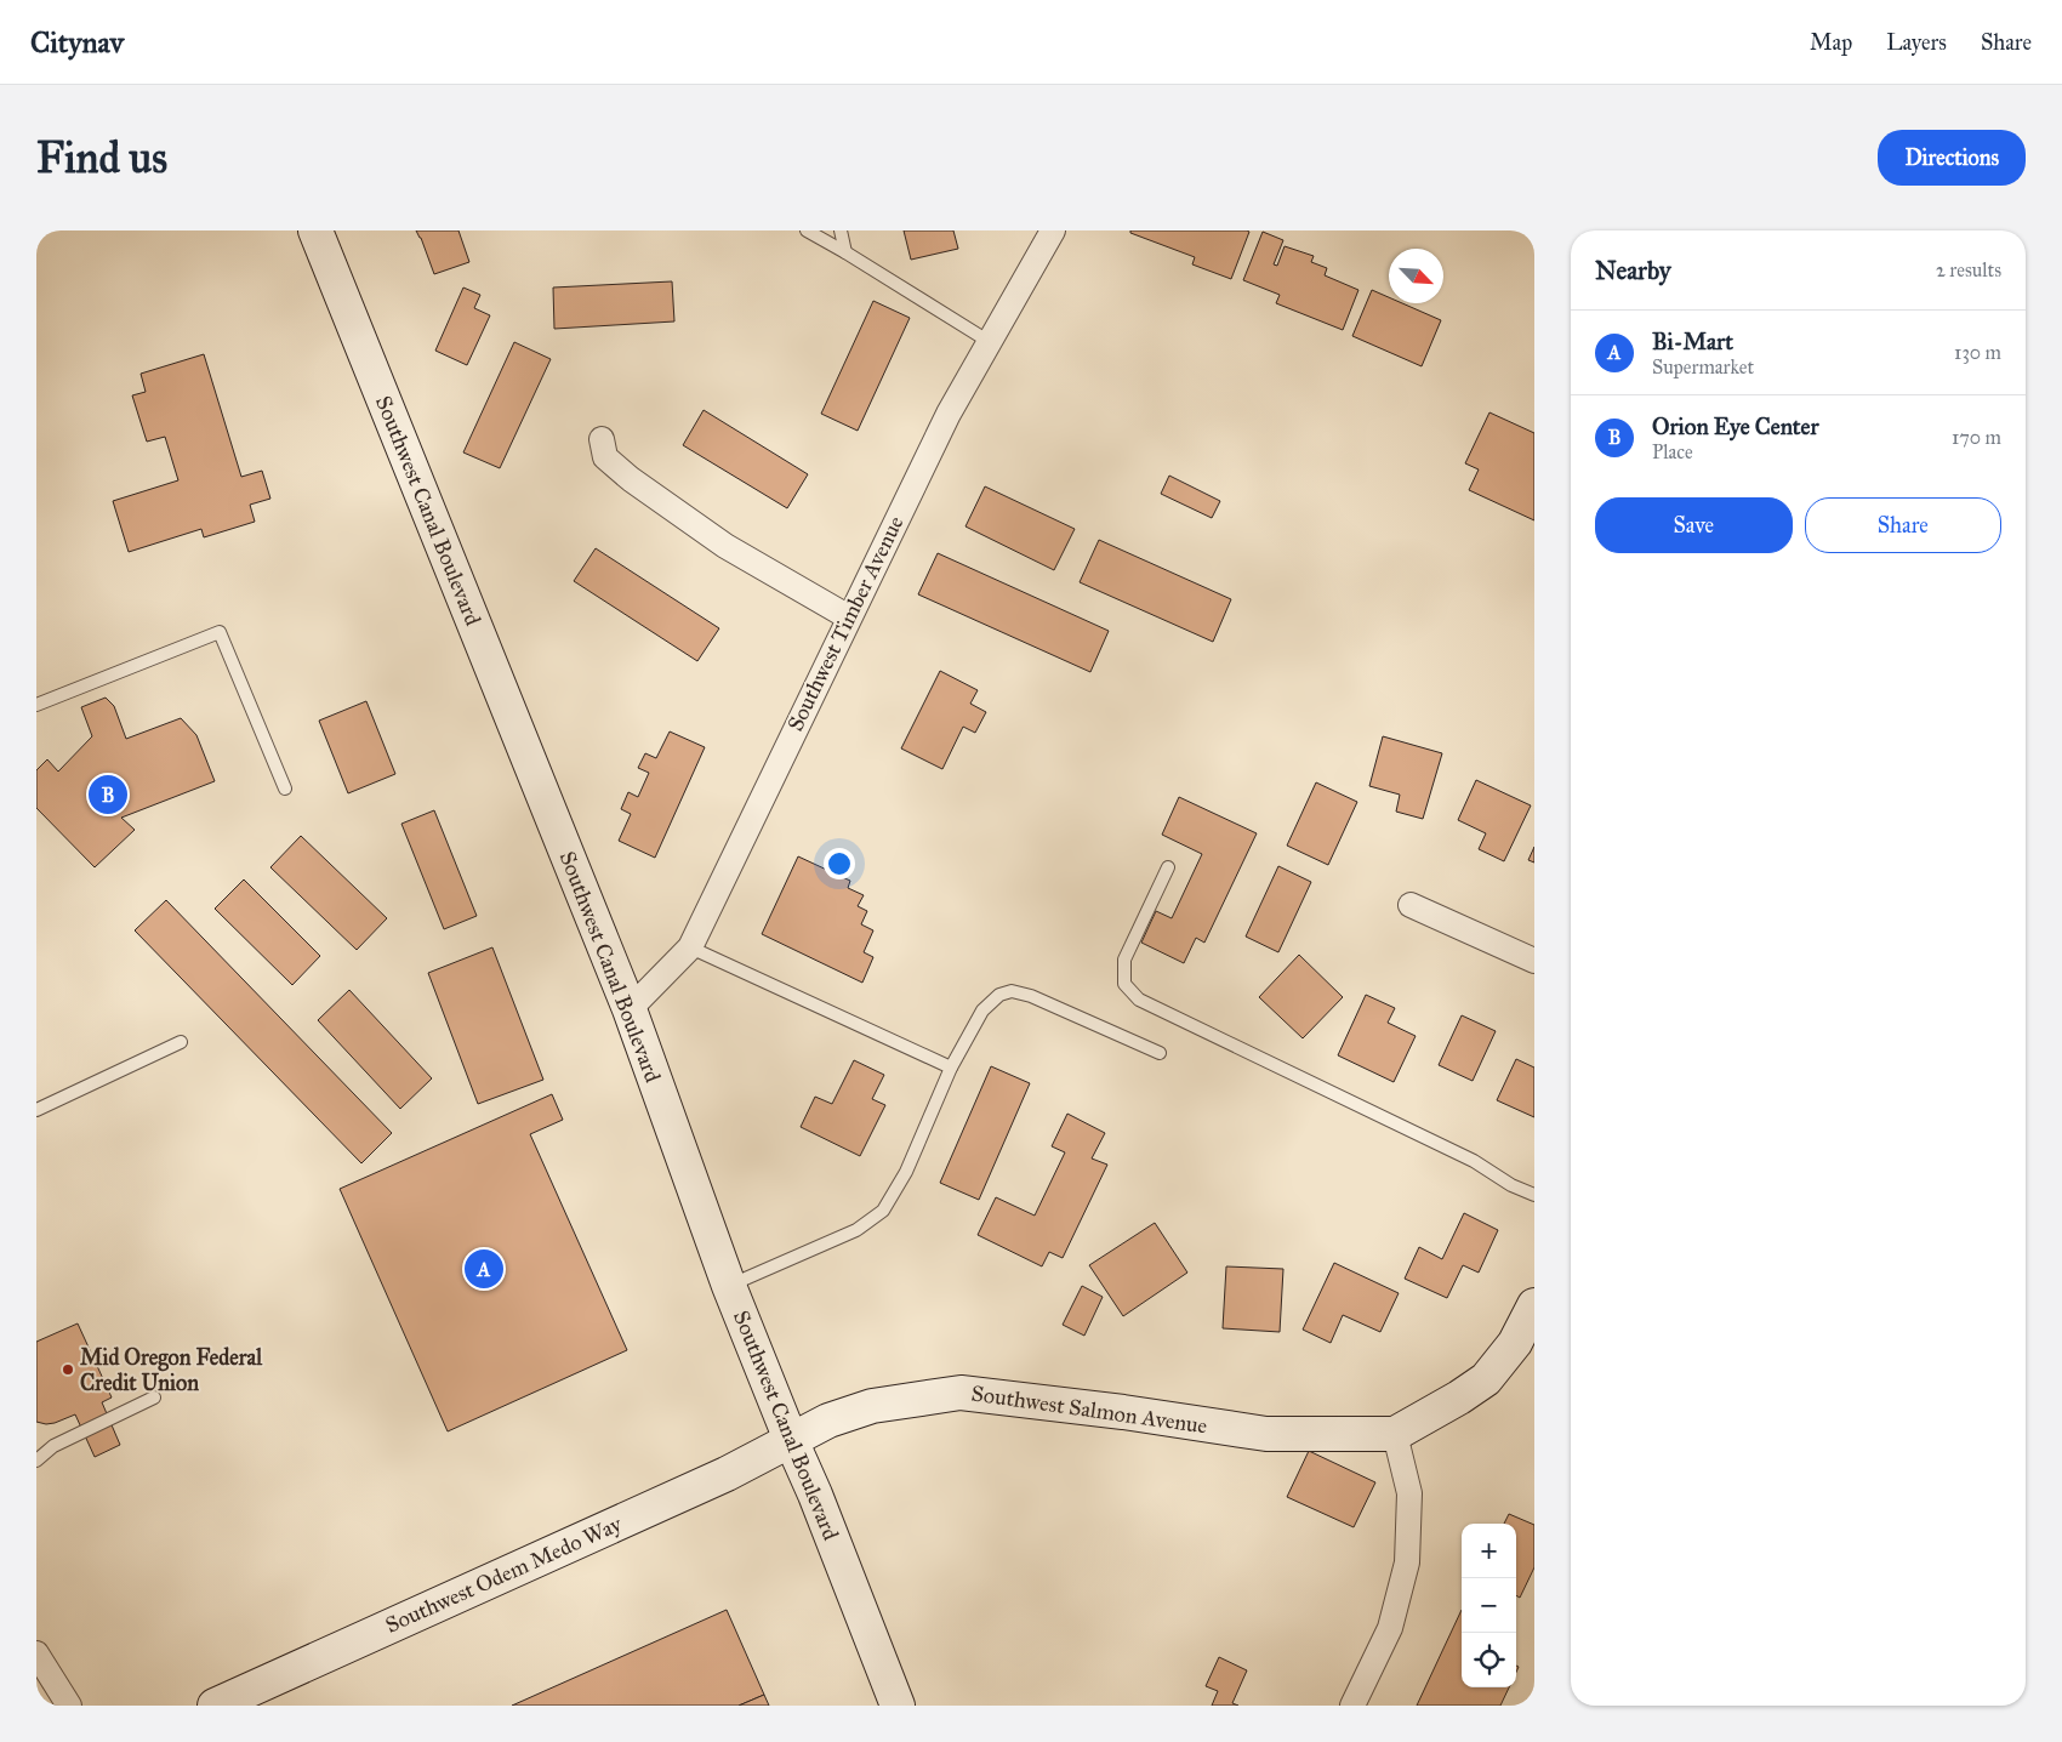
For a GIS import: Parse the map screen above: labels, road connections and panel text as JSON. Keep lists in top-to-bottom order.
{
  "streets": {
    "main road": ["Southwest Canal Boulevard", "Southwest Salmon Avenue", "Southwest Odem Medo Way"],
    "street": ["Southwest Timber Avenue"]
  },
  "crossings": [
    ["Southwest Canal Boulevard", "Southwest Timber Avenue"],
    ["Southwest Canal Boulevard", "Southwest Salmon Avenue"],
    ["Southwest Canal Boulevard", "Southwest Odem Medo Way"],
    ["Southwest Salmon Avenue", "Southwest Odem Medo Way"]
  ],
  "places": ["Mid Oregon Federal Credit Union"],
  "north": "bottom right",
  "page": {
    "header": "Citynav",
    "nav": ["Map", "Layers", "Share"],
    "buttons": [
      "Directions",
      ["Save", "Share"]
    ],
    "title": "Find us",
    "heading": ["Nearby", "2 results"],
    "list": [
      {
        "mark": "A",
        "name": "Bi-Mart",
        "note": "Supermarket",
        "value": "130 m"
      },
      {
        "mark": "B",
        "name": "Orion Eye Center",
        "note": "Place",
        "value": "170 m"
      }
    ],
    "pins": ["B", "A"],
    "map_buttons": ["+", "−"]
  }
}
